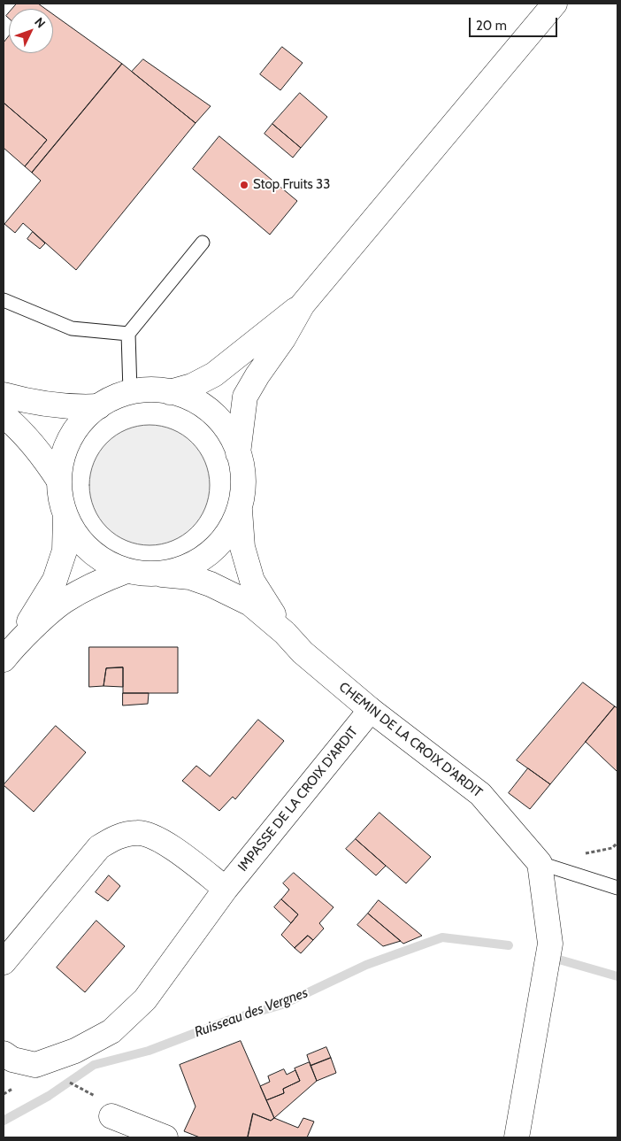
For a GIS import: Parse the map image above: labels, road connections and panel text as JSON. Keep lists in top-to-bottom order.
{
  "streets": {
    "street": ["CHEMIN DE LA CROIX D'ARDIT", "IMPASSE DE LA CROIX D'ARDIT"]
  },
  "crossings": [
    ["CHEMIN DE LA CROIX D'ARDIT", "IMPASSE DE LA CROIX D'ARDIT"]
  ],
  "water": ["Ruisseau des Vergnes"],
  "places": ["Stop Fruits 33"],
  "scale_bar": "20 m",
  "north": "top right"
}
